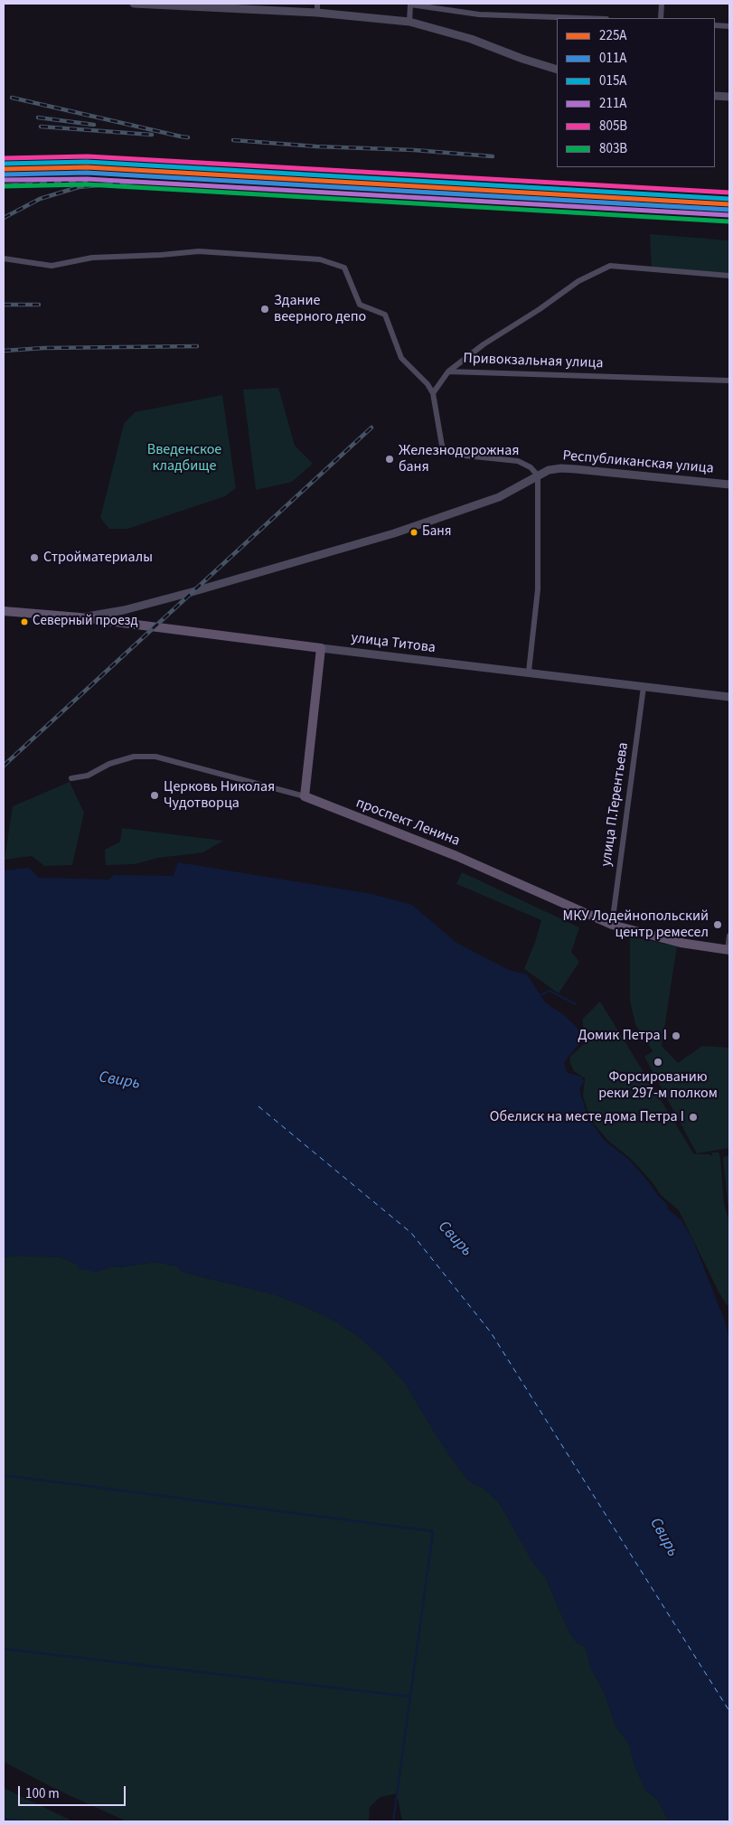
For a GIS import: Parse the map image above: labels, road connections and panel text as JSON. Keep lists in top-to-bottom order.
{
  "streets": {
    "main road": ["улица Титова", "проспект Ленина"],
    "street": ["Привокзальная улица", "Республиканская улица", "улица П.Терентьева"]
  },
  "crossings": [
    ["Республиканская улица", "улица Титова"],
    ["улица Титова", "улица П.Терентьева"],
    ["улица П.Терентьева", "проспект Ленина"]
  ],
  "water": ["Свирь"],
  "parks": ["Введенское кладбище"],
  "places": [
    "Здание веерного депо",
    "Железнодорожная баня",
    "Баня",
    "Стройматериалы",
    "Северный проезд",
    "Церковь Николая Чудотворца",
    "МКУ Лодейнопольский центр ремесел",
    "Домик Петра I",
    "Форсированию реки 297-м полком",
    "Обелиск на месте дома Петра I"
  ],
  "lines": [
    "transit line 805В",
    "transit line 015А",
    "transit line 225А",
    "transit line 011А",
    "transit line 211А",
    "transit line 803В"
  ],
  "legend": [
    "225А",
    "011А",
    "015А",
    "211А",
    "805В",
    "803В"
  ],
  "scale_bar": "100 m"
}
